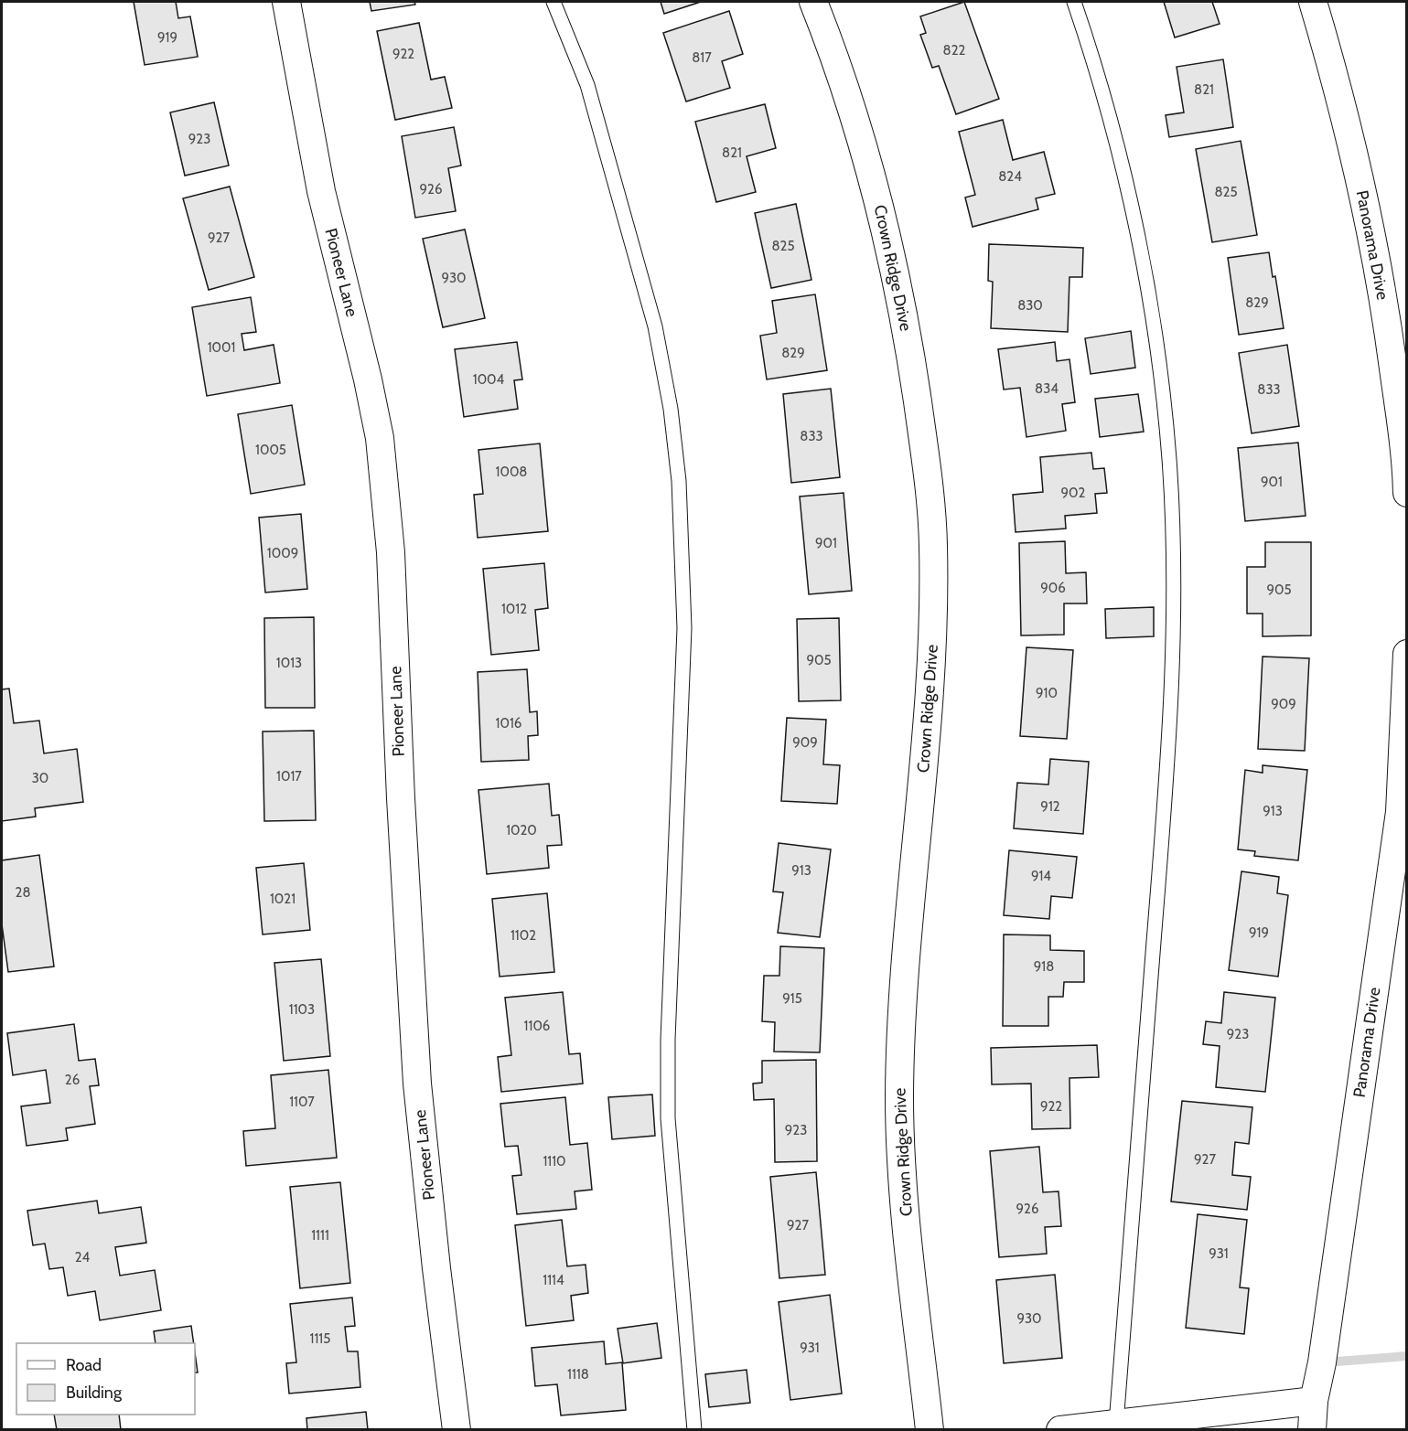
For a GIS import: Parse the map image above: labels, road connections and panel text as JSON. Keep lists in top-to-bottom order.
{
  "streets": {
    "street": ["Panorama Drive", "Crown Ridge Drive", "Pioneer Lane"]
  },
  "house_numbers": [
    "919",
    "822",
    "922",
    "817",
    "821",
    "923",
    "821",
    "824",
    "926",
    "825",
    "927",
    "825",
    "930",
    "829",
    "830",
    "1001",
    "829",
    "1004",
    "834",
    "833",
    "833",
    "1005",
    "1008",
    "901",
    "902",
    "901",
    "1009",
    "906",
    "905",
    "1012",
    "905",
    "1013",
    "910",
    "909",
    "1016",
    "909",
    "1017",
    "30",
    "912",
    "913",
    "1020",
    "913",
    "914",
    "28",
    "1021",
    "919",
    "1102",
    "918",
    "915",
    "1103",
    "1106",
    "923",
    "26",
    "1107",
    "922",
    "923",
    "927",
    "1110",
    "926",
    "927",
    "1111",
    "931",
    "24",
    "1114",
    "930",
    "1115",
    "931",
    "1118"
  ],
  "legend": ["Road", "Building"]
}
